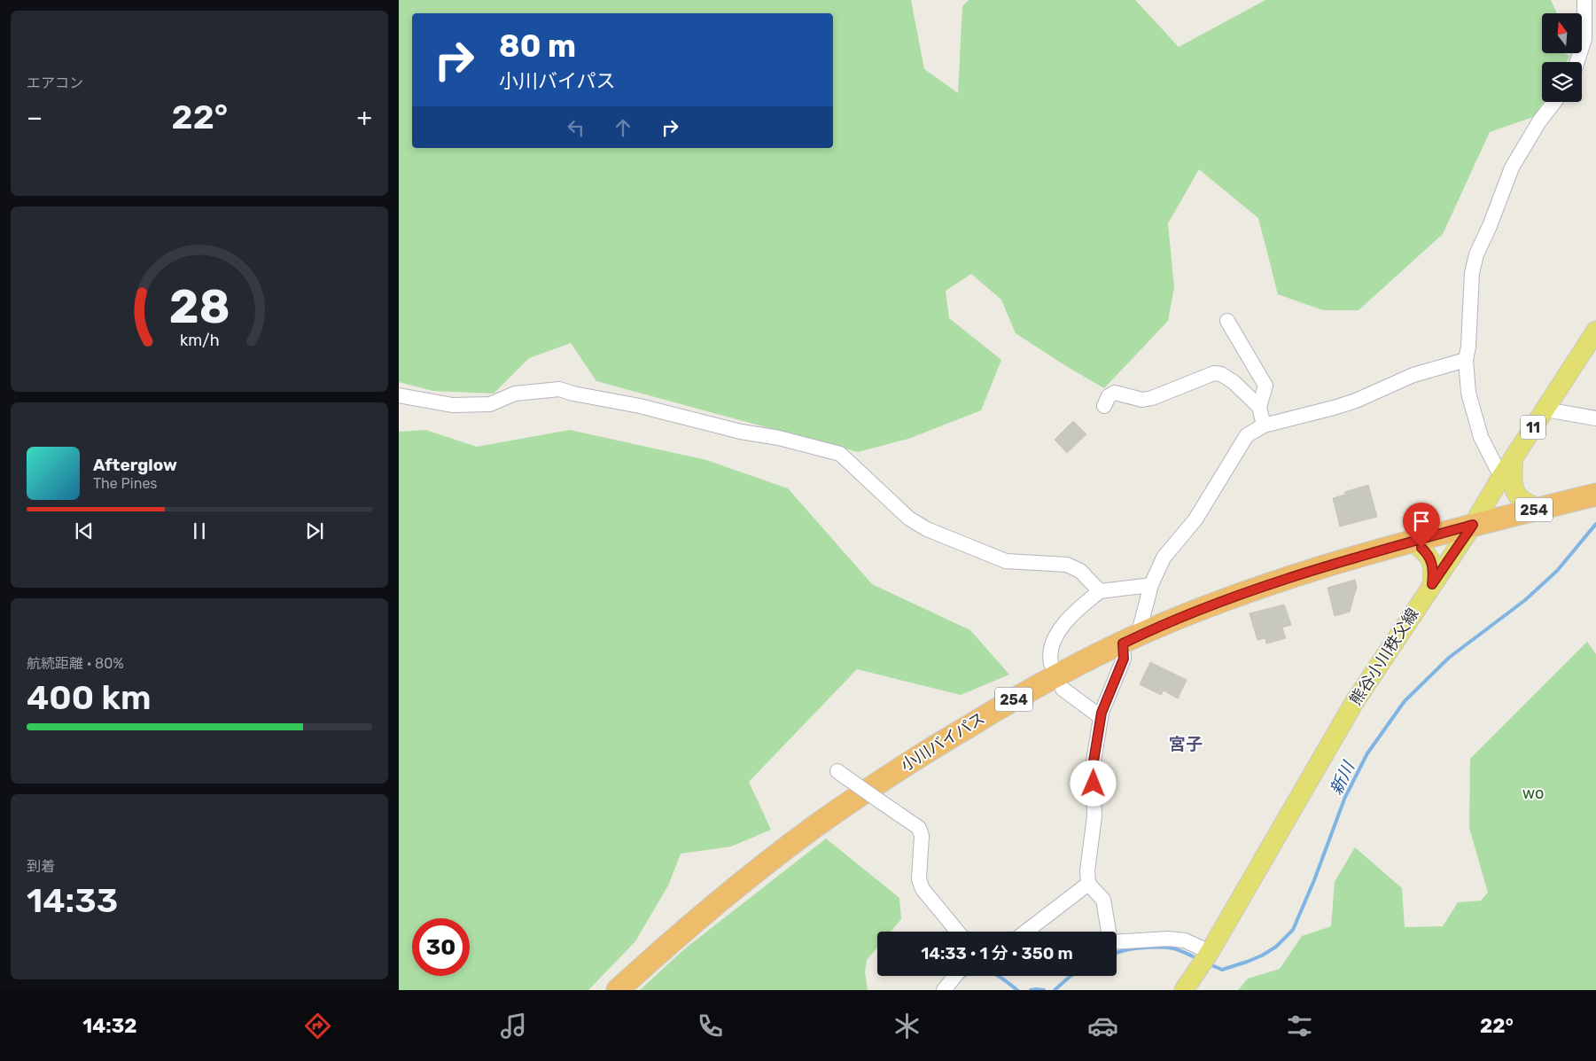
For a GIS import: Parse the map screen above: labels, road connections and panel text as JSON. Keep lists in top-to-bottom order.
{
  "streets": {
    "highway": ["254", "小川バイパス"],
    "main road": ["11", "熊谷小川秩父線"]
  },
  "crossings": [
    ["熊谷小川秩父線", "小川バイパス"]
  ],
  "districts": ["宮子"],
  "water": ["新川"],
  "parks": ["wo"],
  "north": "top",
  "page": {
    "tile": [
      "エアコン",
      ["航続距離 · 80%", "400 km"],
      ["到着", "14:33"]
    ],
    "turn": ["80 m", "小川バイパス"],
    "heat": ["−", "22°", "+"],
    "song": ["Afterglow", "The Pines"],
    "limit": "30",
    "trip": "14:33 · 1 分 · 350 m",
    "tabs": ["14:32", "22°"],
    "gauge": ["28", "km/h"]
  }
}
